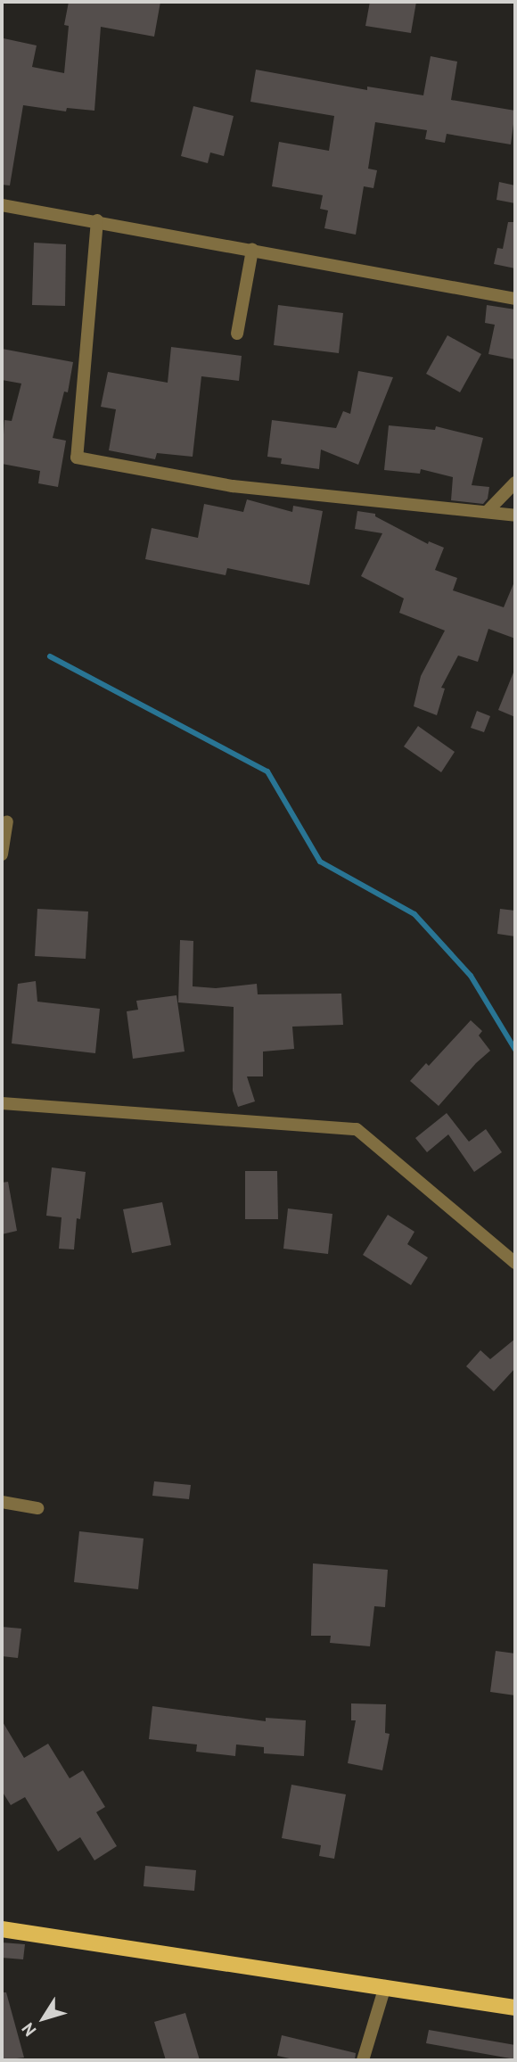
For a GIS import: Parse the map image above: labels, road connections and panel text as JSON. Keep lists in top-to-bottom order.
{
  "north": "bottom left"
}
